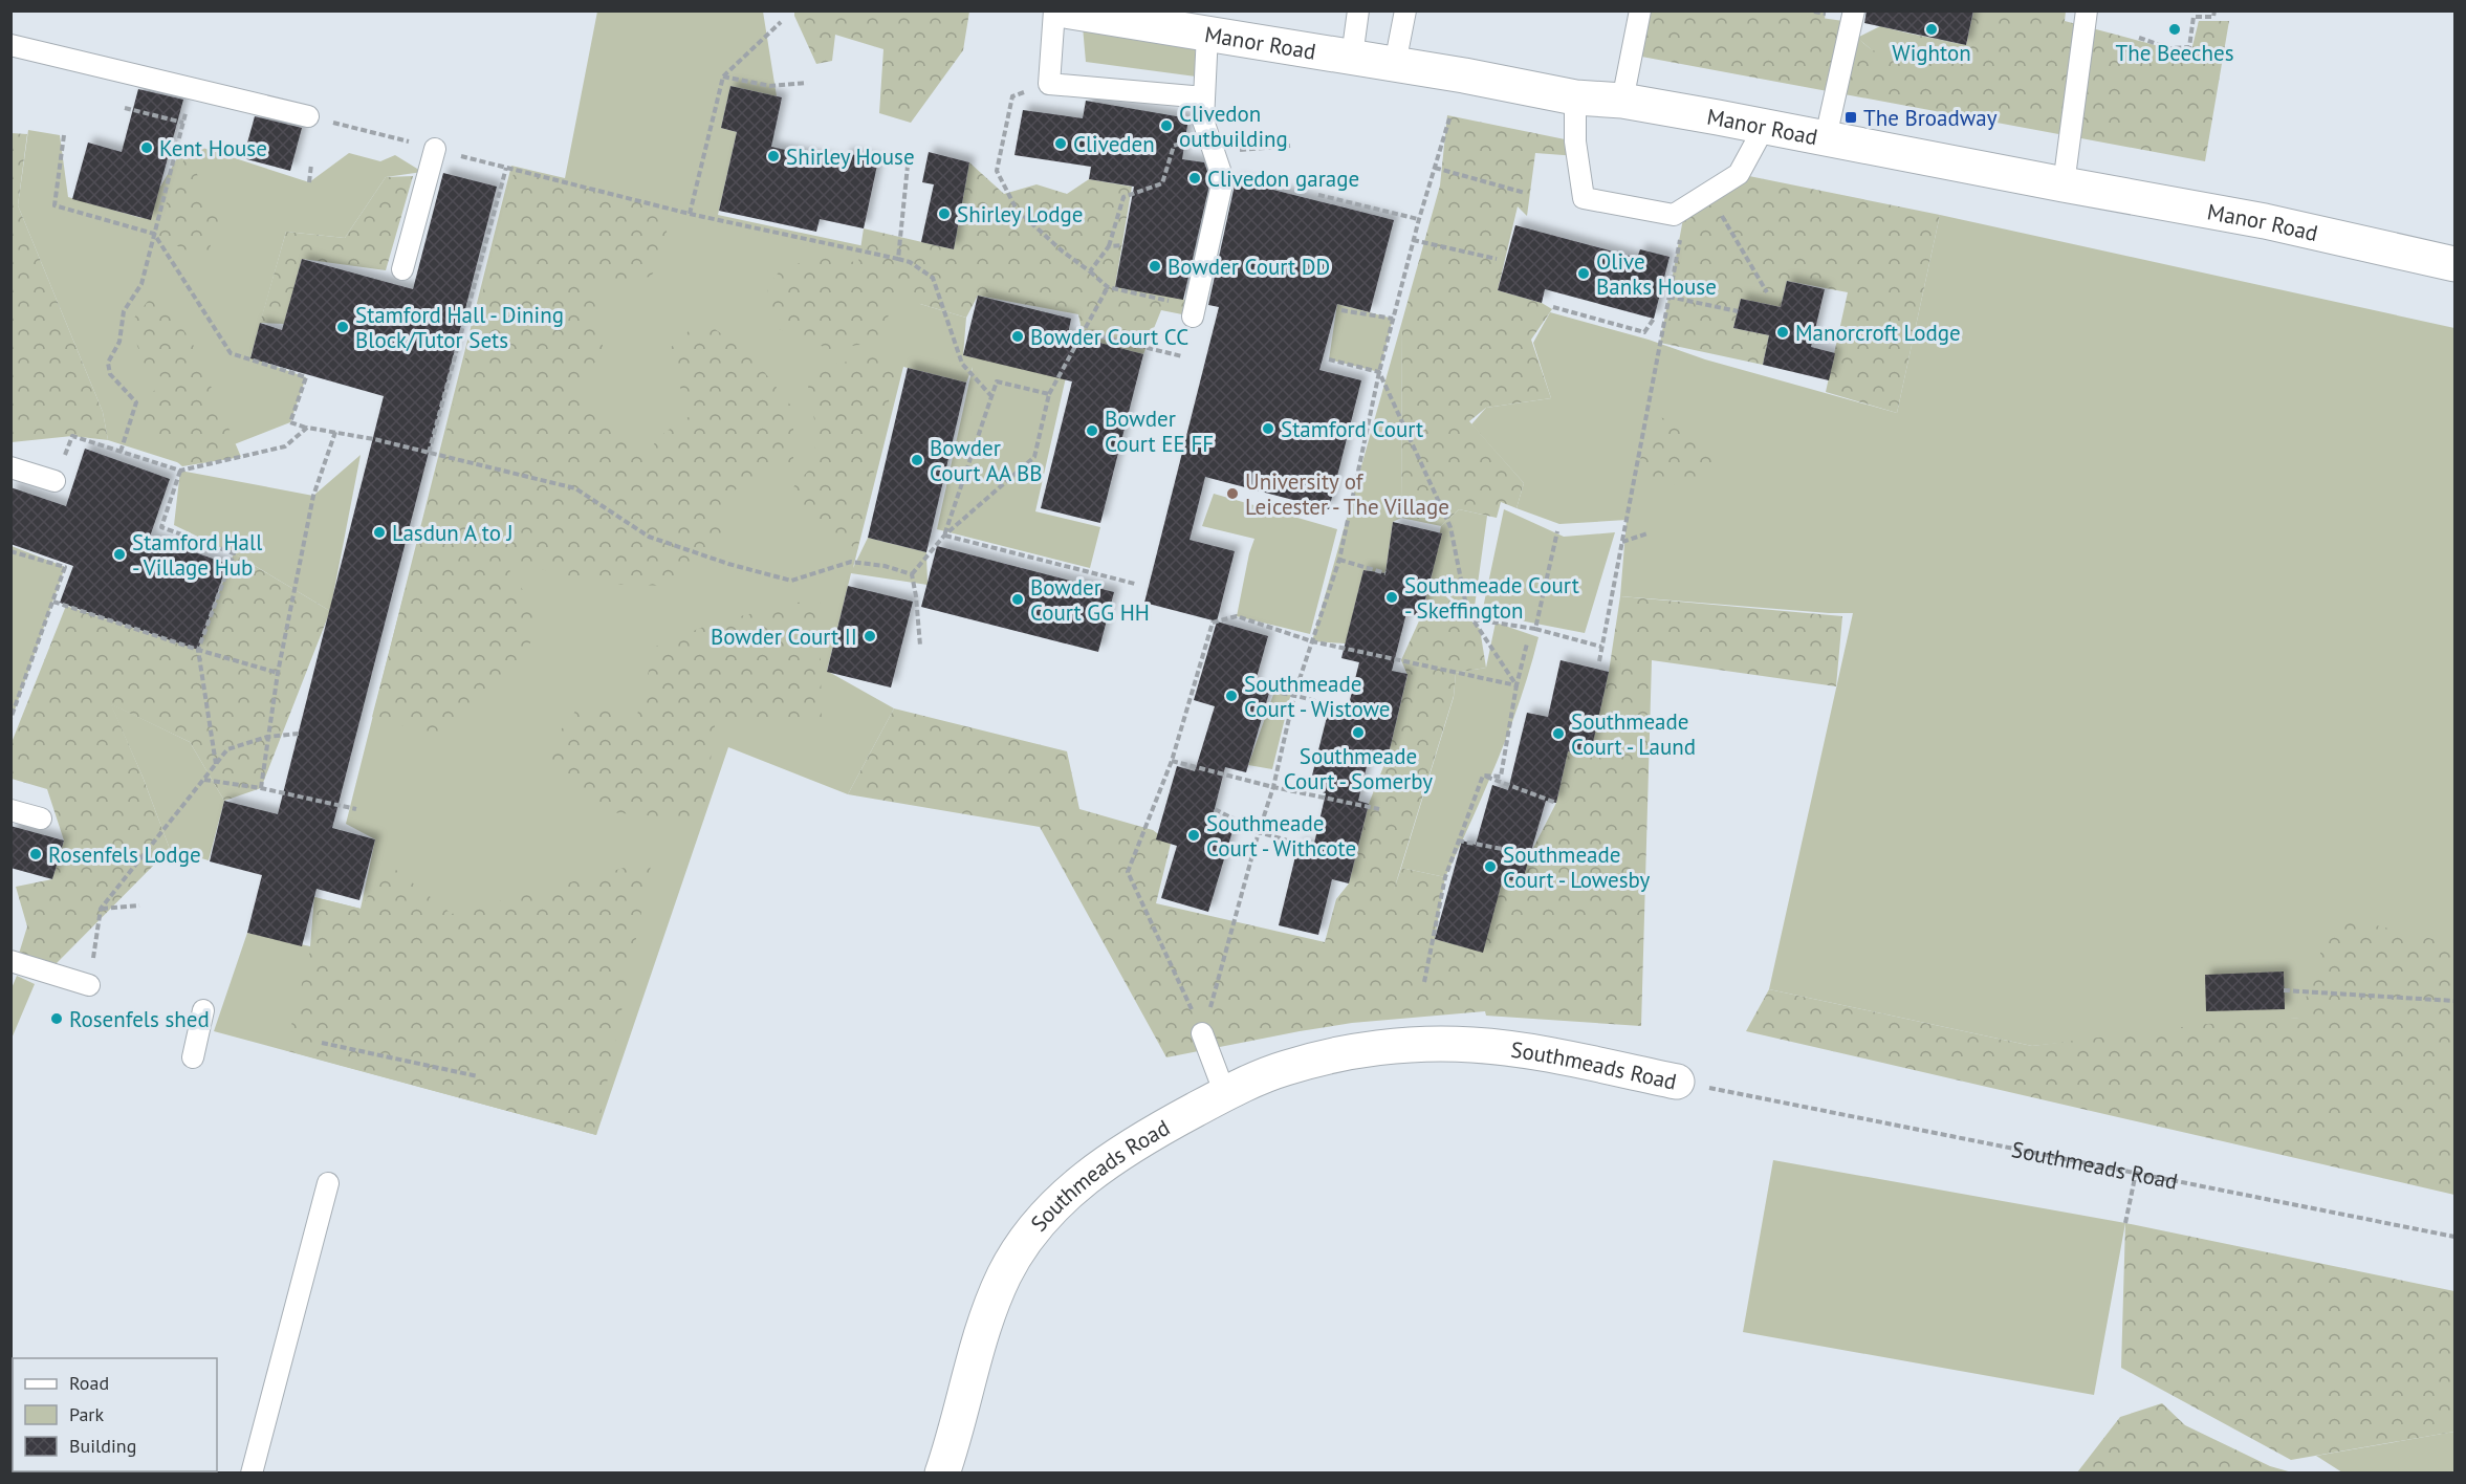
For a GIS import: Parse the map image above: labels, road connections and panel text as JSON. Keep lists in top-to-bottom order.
{
  "streets": {
    "street": ["Manor Road", "Southmeads Road"]
  },
  "places": {
    "other": [
      "Wighton",
      "The Beeches",
      "Clivedon outbuilding",
      "Cliveden",
      "Kent House",
      "Shirley House",
      "Clivedon garage",
      "Shirley Lodge",
      "Bowder Court DD",
      "Olive Banks House",
      "Stamford Hall - Dining Block/Tutor Sets",
      "Manorcroft Lodge",
      "Bowder Court CC",
      "Stamford Court",
      "Bowder Court EE FF",
      "Bowder Court AA BB",
      "University of Leicester - The Village",
      "Lasdun A to J",
      "Stamford Hall - Village Hub",
      "Southmeade Court - Skeffington",
      "Bowder Court GG HH",
      "Bowder Court II",
      "Southmeade Court - Wistowe",
      "Southmeade Court - Somerby",
      "Southmeade Court - Laund",
      "Southmeade Court - Withcote",
      "Rosenfels Lodge",
      "Southmeade Court - Lowesby",
      "Rosenfels shed"
    ],
    "transit": ["The Broadway"]
  },
  "legend": ["Road", "Park", "Building"]
}
